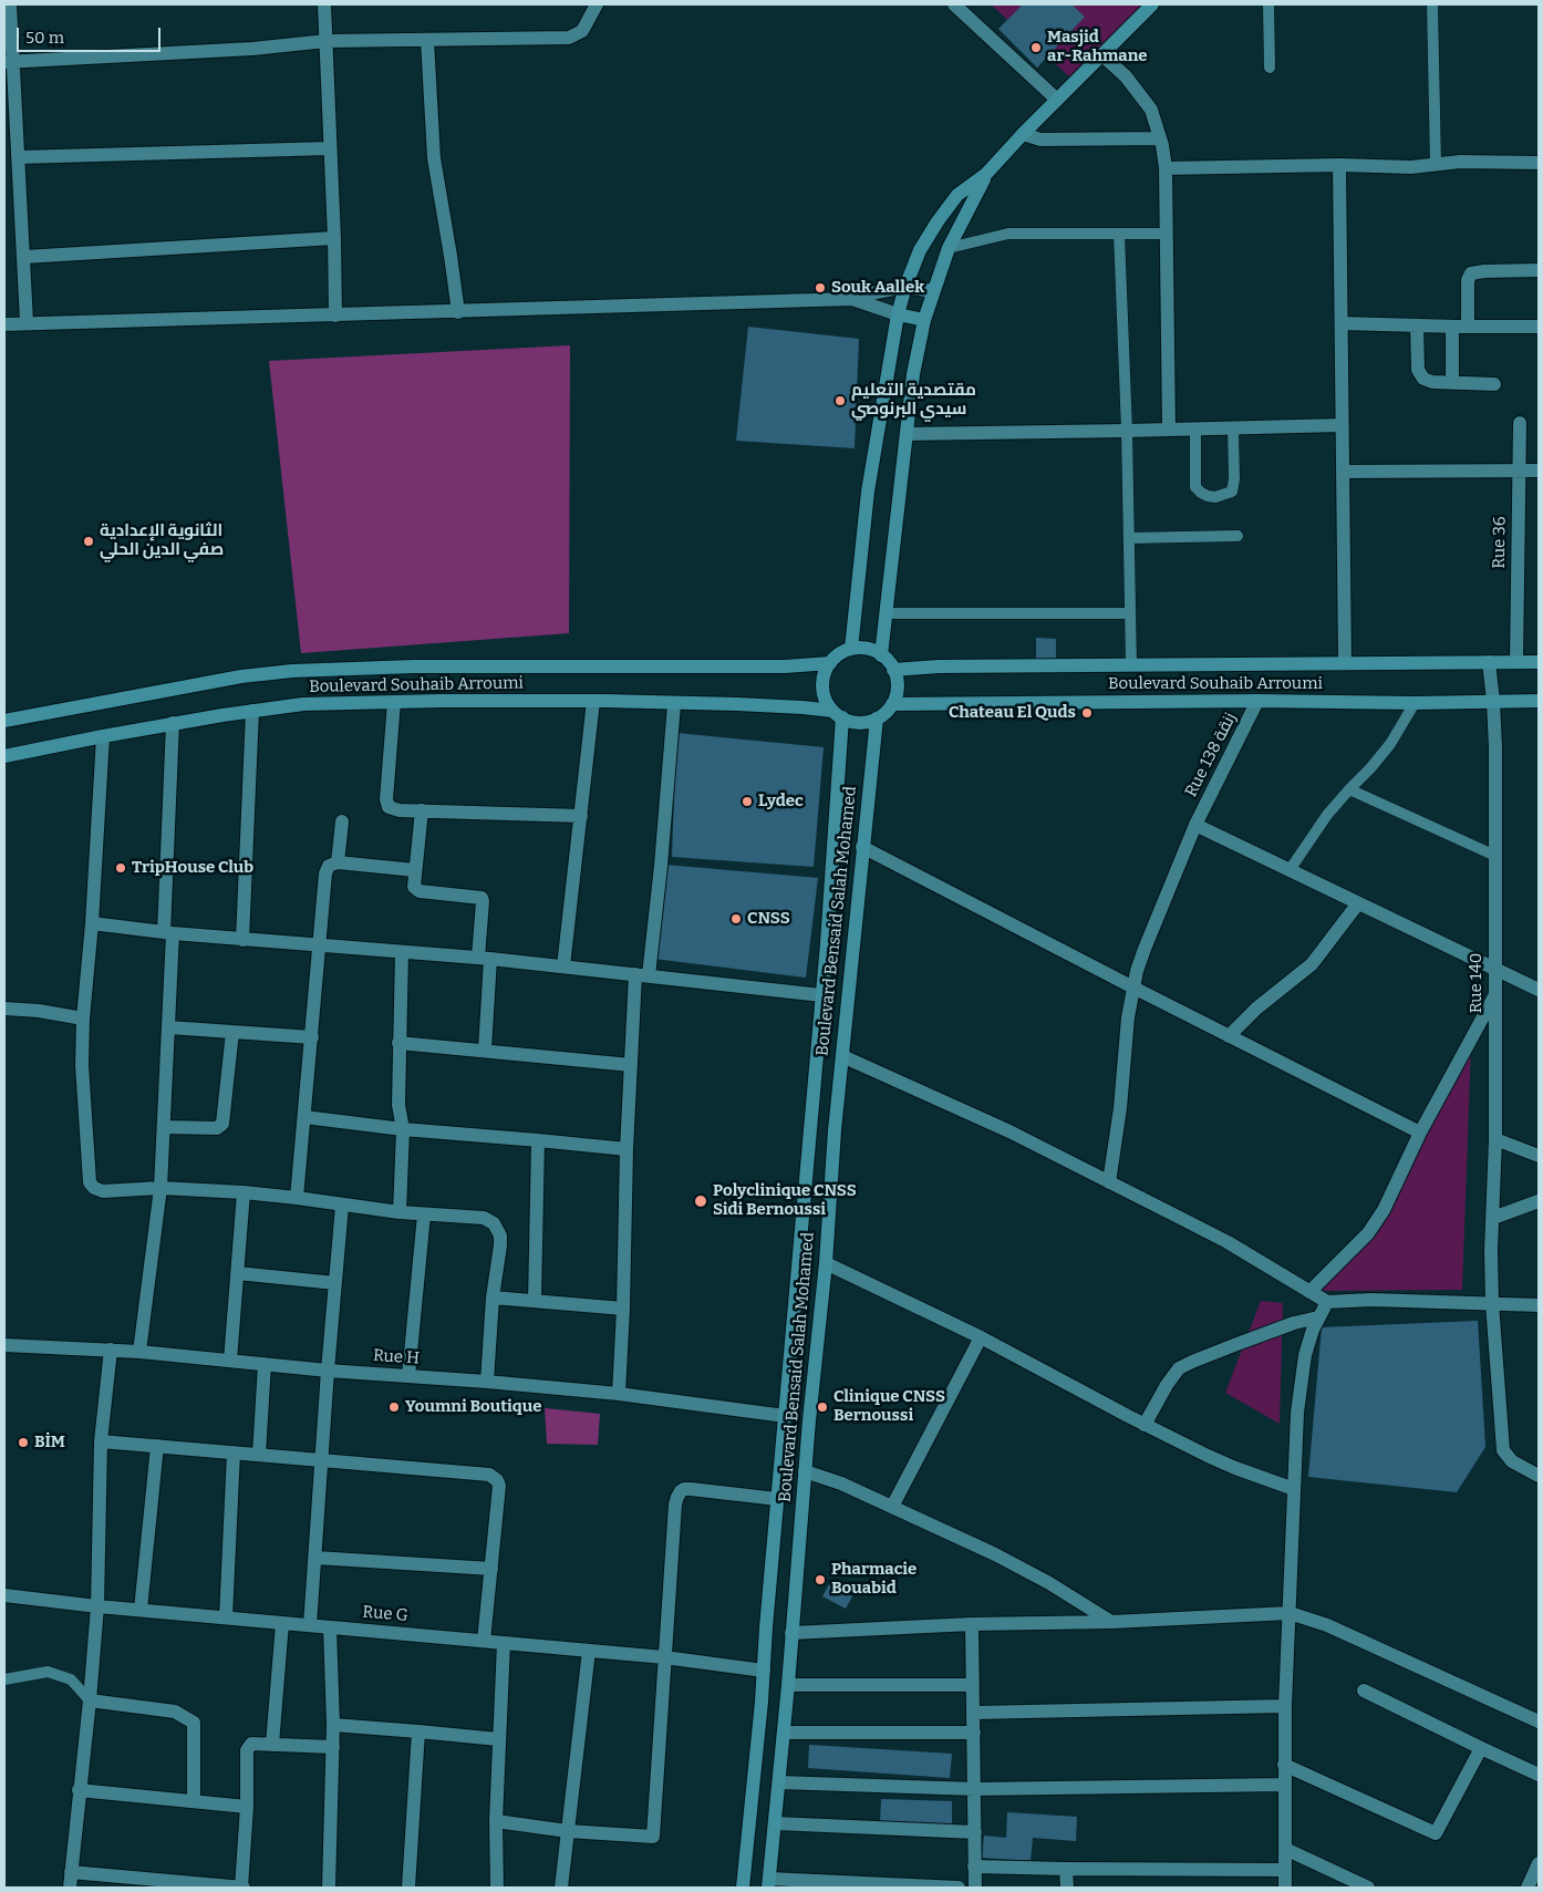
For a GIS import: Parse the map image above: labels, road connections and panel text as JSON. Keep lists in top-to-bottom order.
{
  "streets": {
    "street": [
      "Rue 36",
      "Boulevard Souhaib Arroumi",
      "Rue 138 زنقة",
      "Boulevard Bensaid Salah Mohamed",
      "Rue 140",
      "Rue H",
      "Rue G"
    ]
  },
  "crossings": [
    ["Rue 36", "Boulevard Souhaib Arroumi"],
    ["Boulevard Souhaib Arroumi", "Rue 138 زنقة"],
    ["Boulevard Souhaib Arroumi", "Boulevard Bensaid Salah Mohamed"],
    ["Boulevard Souhaib Arroumi", "Rue 140"],
    ["Boulevard Bensaid Salah Mohamed", "Rue H"],
    ["Boulevard Bensaid Salah Mohamed", "Rue G"]
  ],
  "places": [
    "Masjid ar-Rahmane",
    "Souk Aallek",
    "مقتصدية التعليم سيدي البرنوصي",
    "الثانوية الإعدادية صفي الدين الحلي",
    "Chateau El Quds",
    "Lydec",
    "TripHouse Club",
    "CNSS",
    "Polyclinique ِCNSS Sidi Bernoussi",
    "Youmni Boutique",
    "Clinique CNSS Bernoussi",
    "BİM",
    "Pharmacie Bouabid"
  ],
  "scale_bar": "50 m"
}
